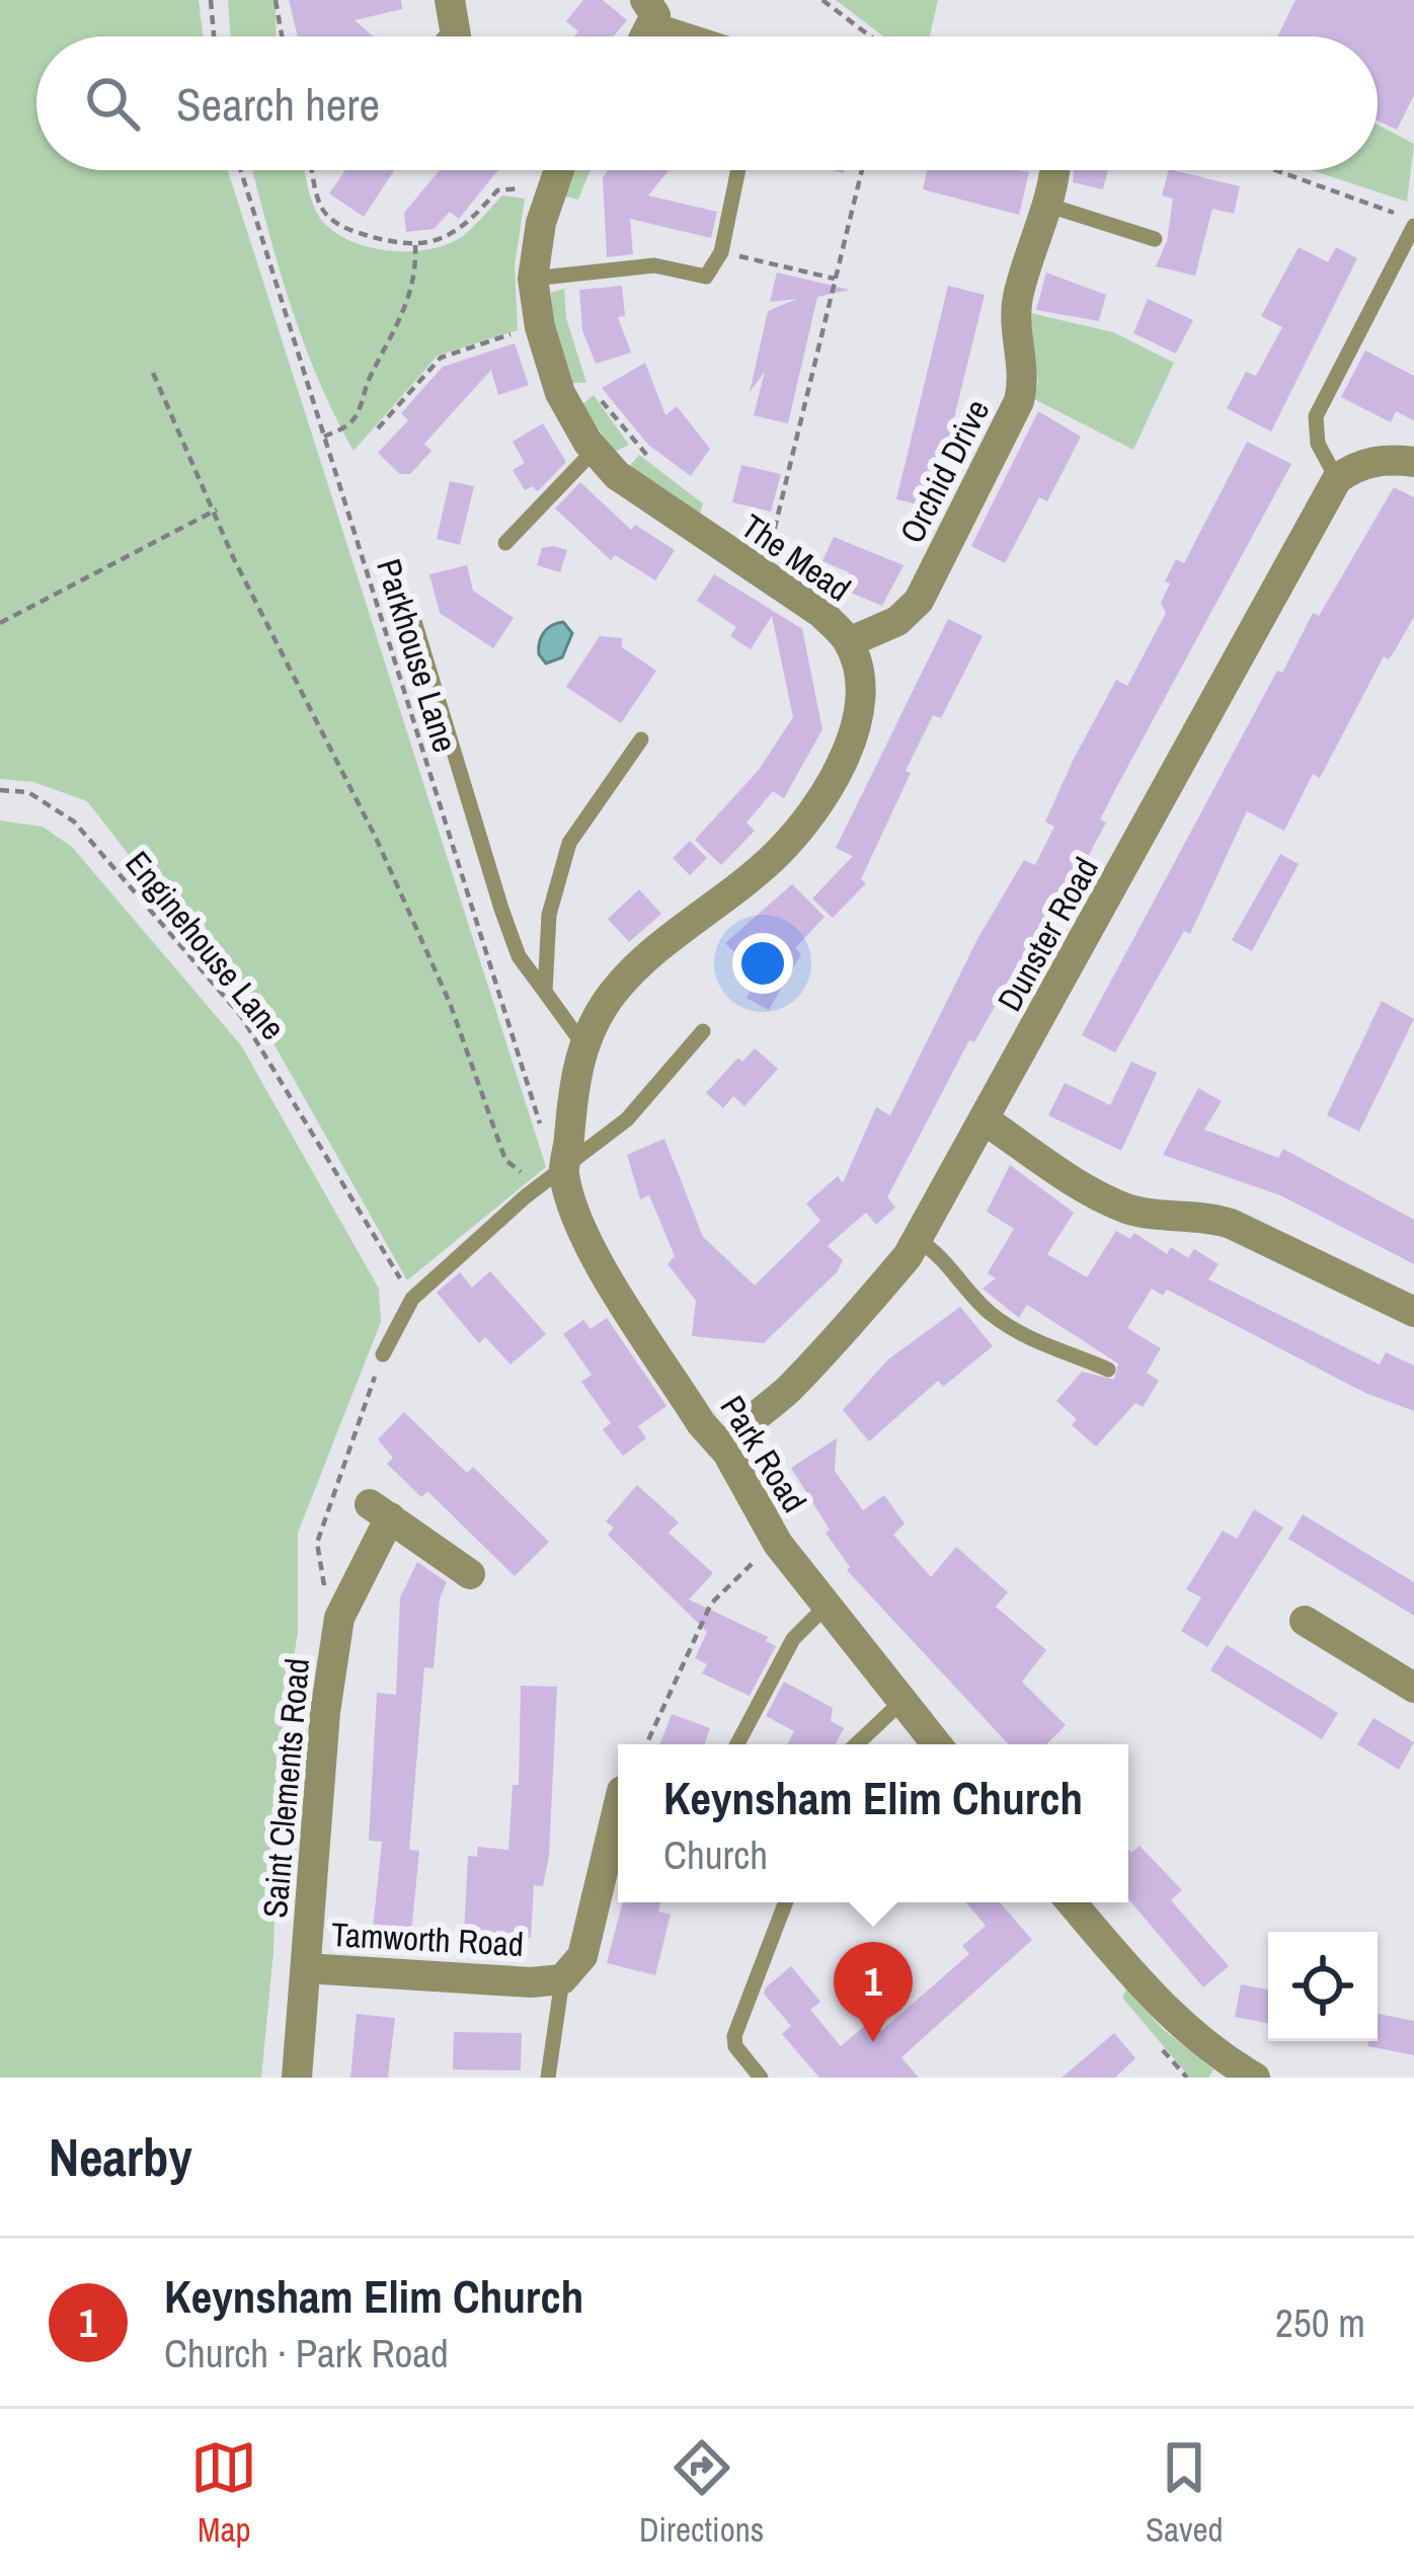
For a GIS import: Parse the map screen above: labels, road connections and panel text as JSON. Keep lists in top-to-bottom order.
{
  "streets": {
    "street": [
      "Orchid Drive",
      "The Mead",
      "Dunster Road",
      "Park Road",
      "Saint Clements Road",
      "Tamworth Road"
    ],
    "path": ["Parkhouse Lane", "Enginehouse Lane"]
  },
  "crossings": [
    ["Orchid Drive", "The Mead"],
    ["The Mead", "Parkhouse Lane"],
    ["The Mead", "Park Road"],
    ["Parkhouse Lane", "Park Road"],
    ["Dunster Road", "Park Road"],
    ["Saint Clements Road", "Tamworth Road"]
  ],
  "page": {
    "search": "Search here",
    "popup": ["Keynsham Elim Church", "Church"],
    "pins": "1",
    "heading": "Nearby",
    "list": [
      {
        "mark": "1",
        "name": "Keynsham Elim Church",
        "note": "Church · Park Road",
        "value": "250 m"
      }
    ],
    "nav": ["Map", "Directions", "Saved"]
  }
}
